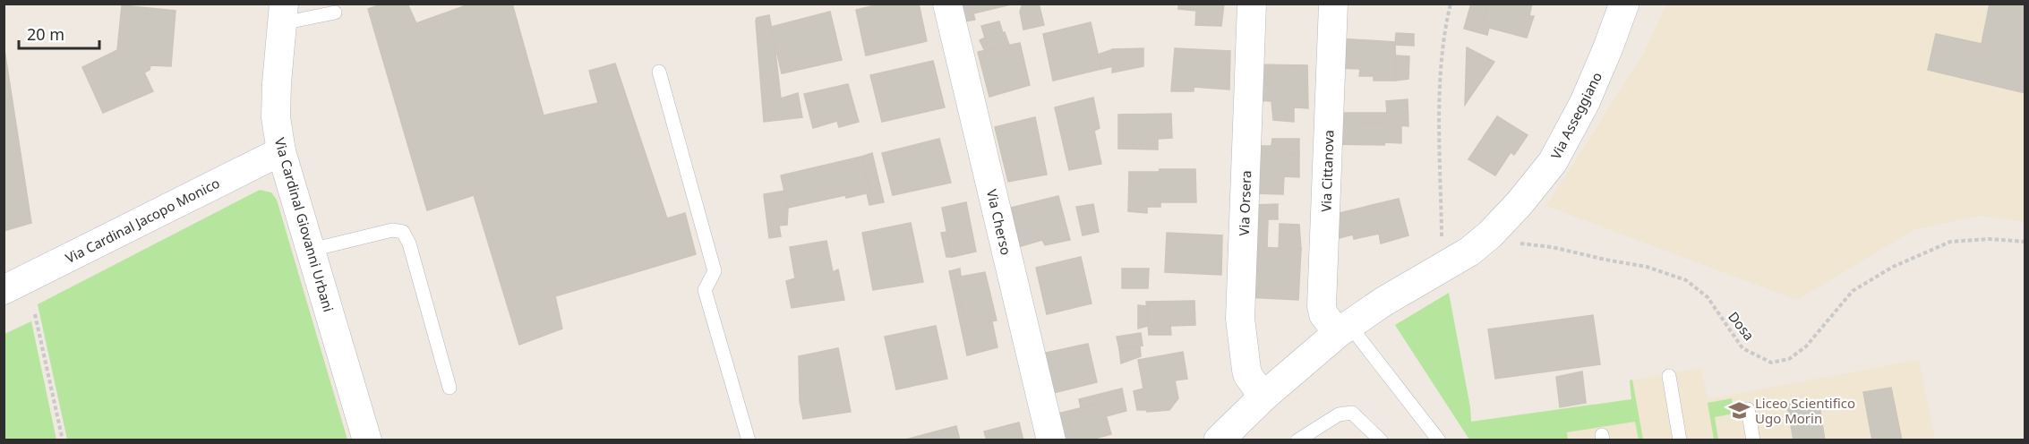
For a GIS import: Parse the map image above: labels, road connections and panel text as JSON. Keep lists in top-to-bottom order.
{
  "streets": {
    "street": [
      "Via Asseggiano",
      "Via Cittanova",
      "Via Orsera",
      "Via Cardinal Jacopo Monico",
      "Via Cherso",
      "Via Cardinal Giovanni Urbani"
    ],
    "path": ["Dosa"]
  },
  "crossings": [
    ["Via Asseggiano", "Via Cittanova"],
    ["Via Asseggiano", "Via Orsera"],
    ["Via Cardinal Jacopo Monico", "Via Cardinal Giovanni Urbani"]
  ],
  "places": {
    "school or university": ["Liceo Scientifico Ugo Morin"]
  },
  "scale_bar": "20 m"
}
